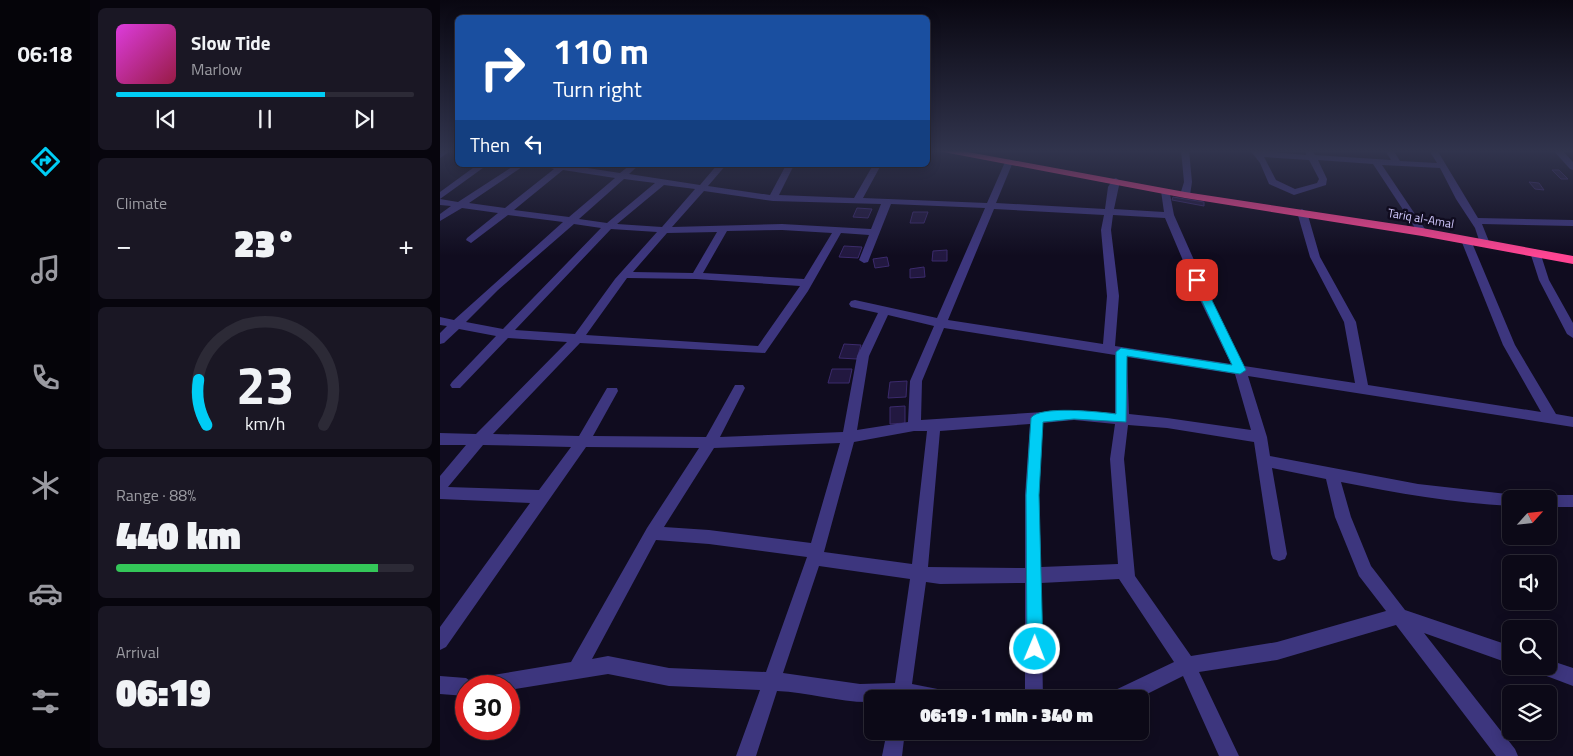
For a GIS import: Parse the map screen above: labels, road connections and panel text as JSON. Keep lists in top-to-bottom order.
{
  "streets": {
    "highway": ["Tariq al-Amal"]
  },
  "north": "top right",
  "page": {
    "tabs": "06:18",
    "turn": ["110 m", "Turn right"],
    "song": ["Slow Tide", "Marlow"],
    "then": "Then",
    "tile": [
      "Climate",
      ["Range · 88%", "440 km"],
      ["Arrival", "06:19"]
    ],
    "heat": ["−", "23°", "+"],
    "limit": "30",
    "trip": "06:19 · 1 min · 340 m",
    "gauge": ["23", "km/h"]
  }
}
